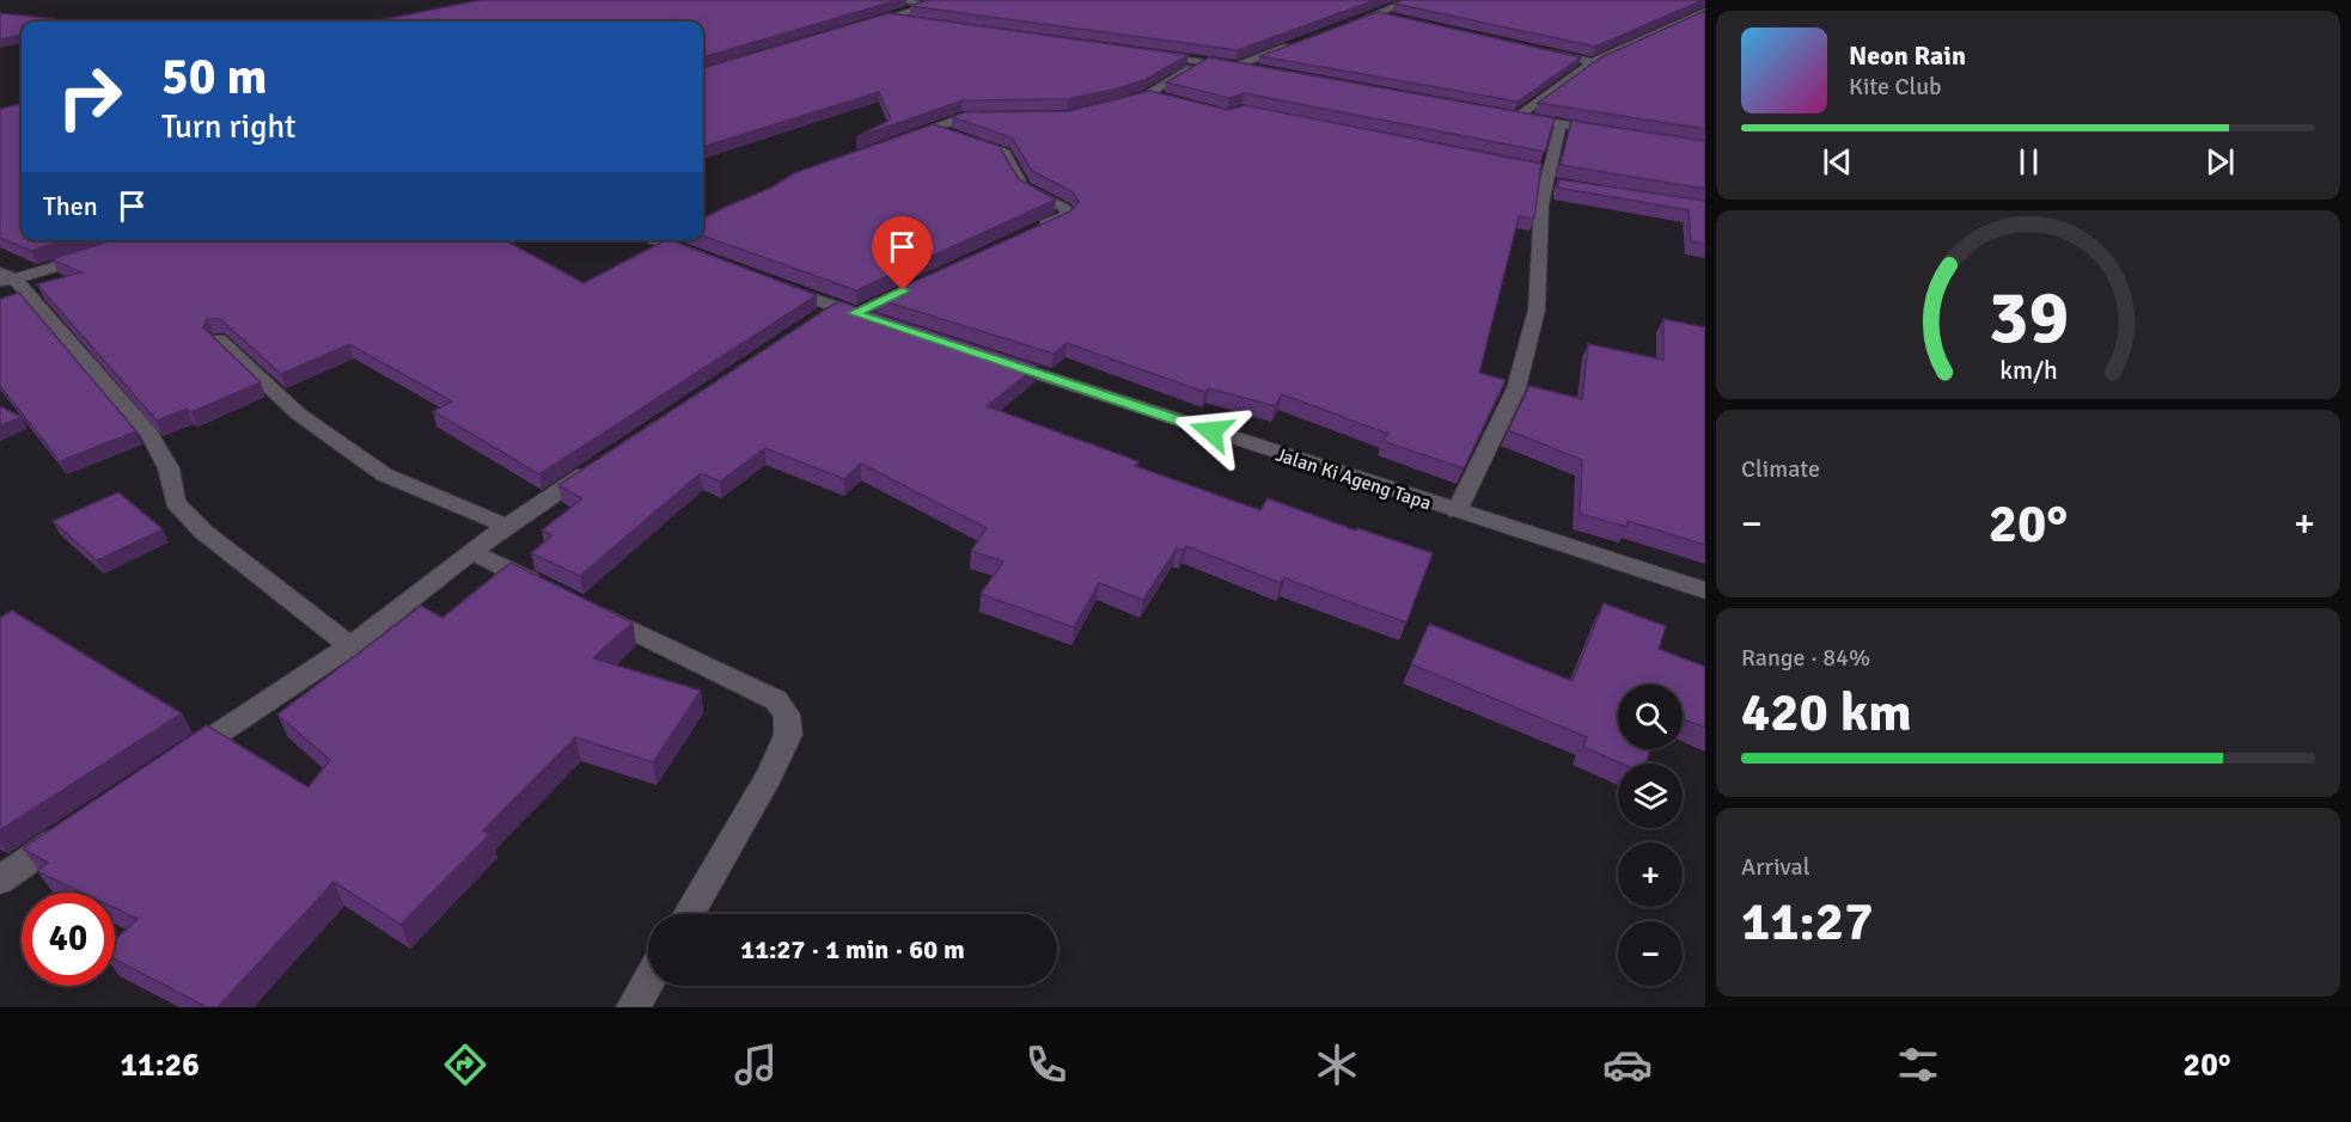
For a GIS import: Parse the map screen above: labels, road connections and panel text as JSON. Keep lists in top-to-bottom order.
{
  "streets": {
    "street": ["Jalan Ki Ageng Tapa"]
  },
  "page": {
    "turn": ["50 m", "Turn right"],
    "song": ["Neon Rain", "Kite Club"],
    "then": "Then",
    "tile": [
      "Climate",
      ["Range · 84%", "420 km"],
      ["Arrival", "11:27"]
    ],
    "heat": ["−", "20°", "+"],
    "map_buttons": ["+", "−"],
    "limit": "40",
    "trip": "11:27 · 1 min · 60 m",
    "tabs": ["11:26", "20°"],
    "gauge": ["39", "km/h"]
  }
}
